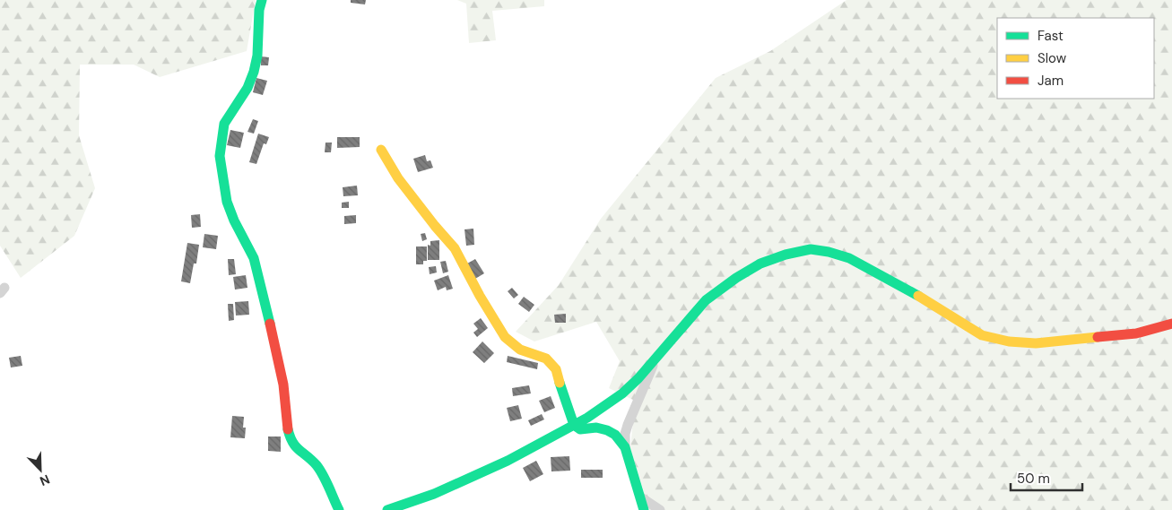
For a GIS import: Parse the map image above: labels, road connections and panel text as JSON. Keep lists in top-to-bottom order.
{
  "legend": ["Fast", "Slow", "Jam"],
  "scale_bar": "50 m",
  "north": "bottom right"
}
